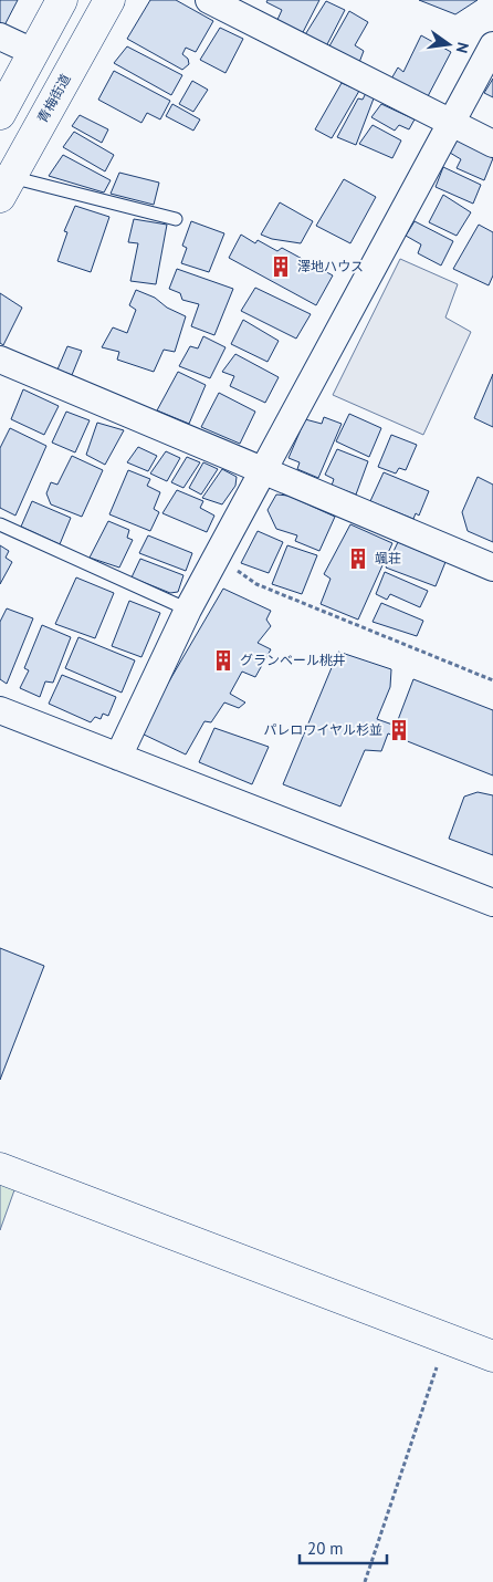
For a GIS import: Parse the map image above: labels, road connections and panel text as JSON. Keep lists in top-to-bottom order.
{
  "streets": {
    "street": ["青梅街道"]
  },
  "places": {
    "building": [
      "澤地ハウス",
      "颯荘",
      "グランベール桃井",
      "パレロワイヤル杉並"
    ]
  },
  "scale_bar": "20 m",
  "north": "right"
}
